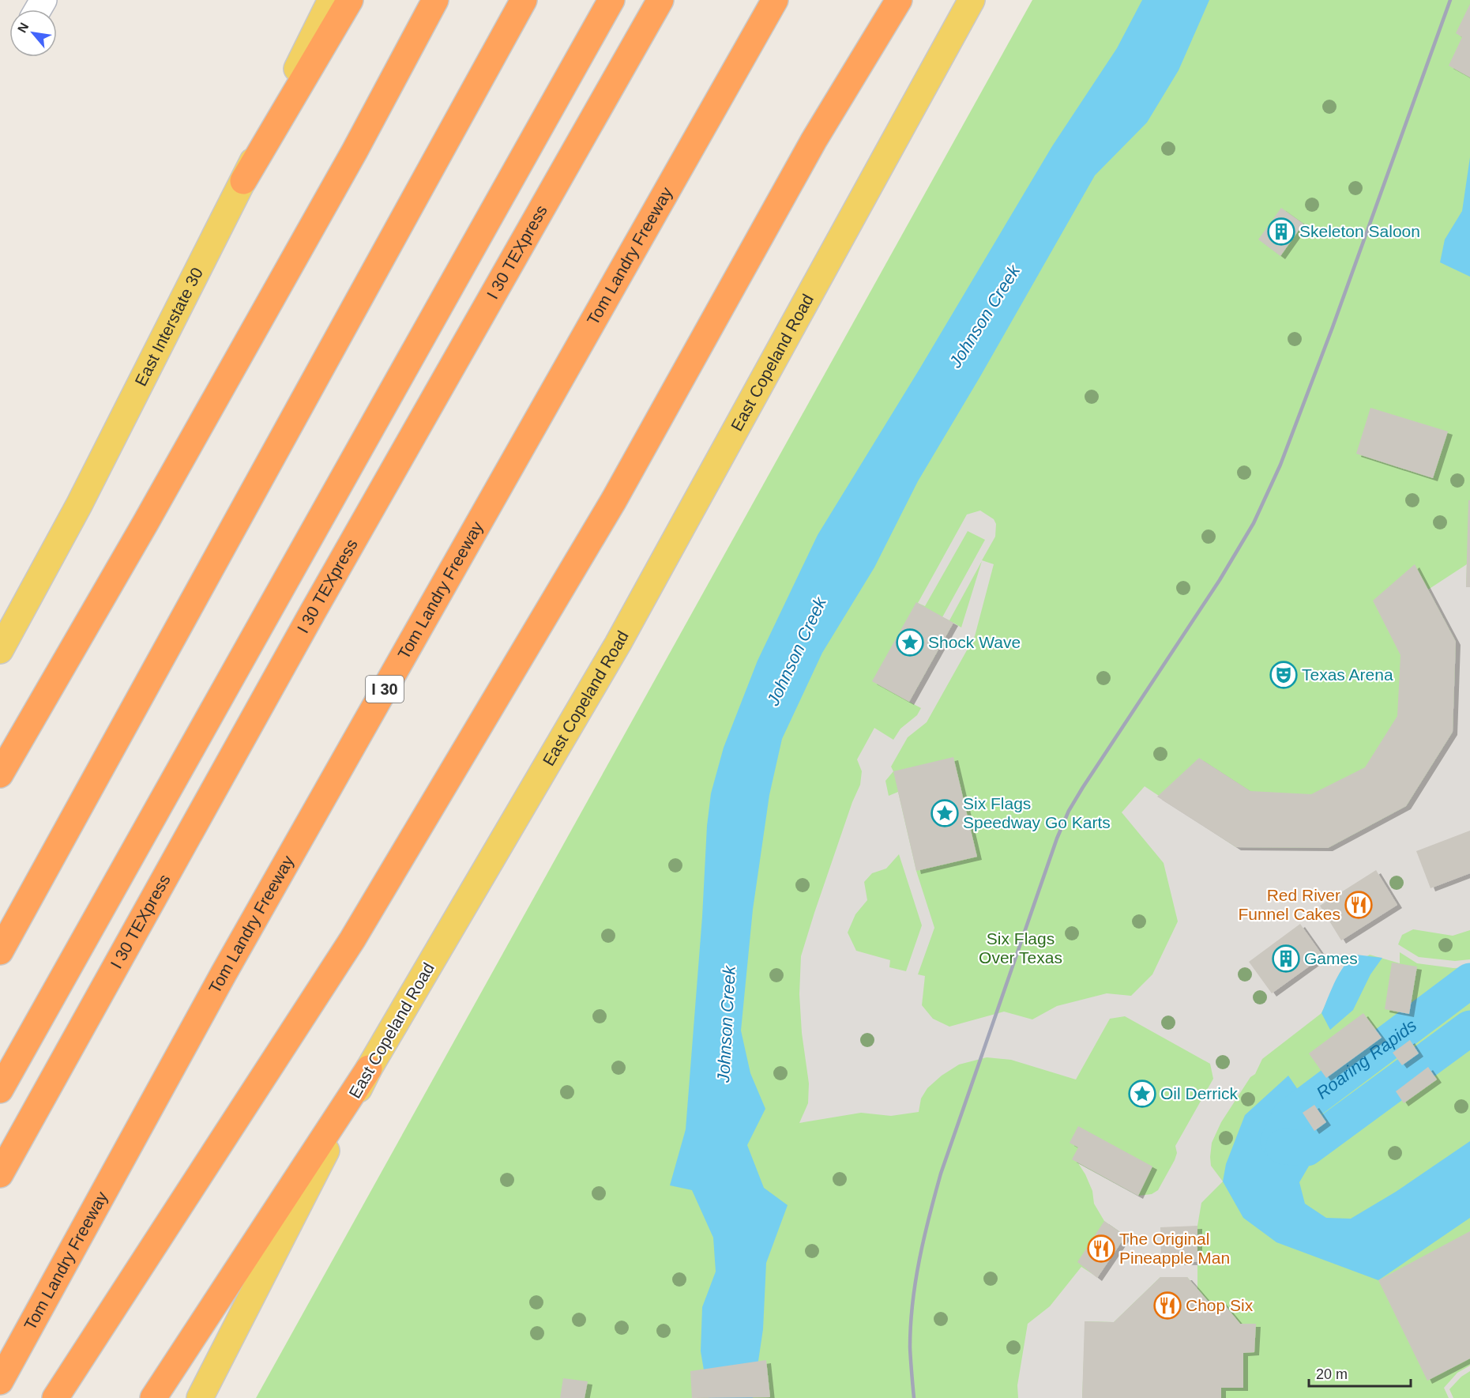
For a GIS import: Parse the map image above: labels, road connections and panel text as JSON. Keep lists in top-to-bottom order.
{
  "streets": {
    "highway": ["I 30 TEXpress", "Tom Landry Freeway", "I 30"],
    "main road": ["East Interstate 30", "East Copeland Road"]
  },
  "water": ["Johnson Creek", "Roaring Rapids"],
  "parks": ["Six Flags Over Texas"],
  "places": {
    "building": ["Skeleton Saloon", "Games"],
    "place": ["Shock Wave", "Six Flags Speedway Go Karts", "Oil Derrick"],
    "theatre": ["Texas Arena"],
    "restaurant": ["Red River Funnel Cakes", "The Original Pineapple Man", "Chop Six"]
  },
  "scale_bar": "20 m",
  "north": "top left"
}
